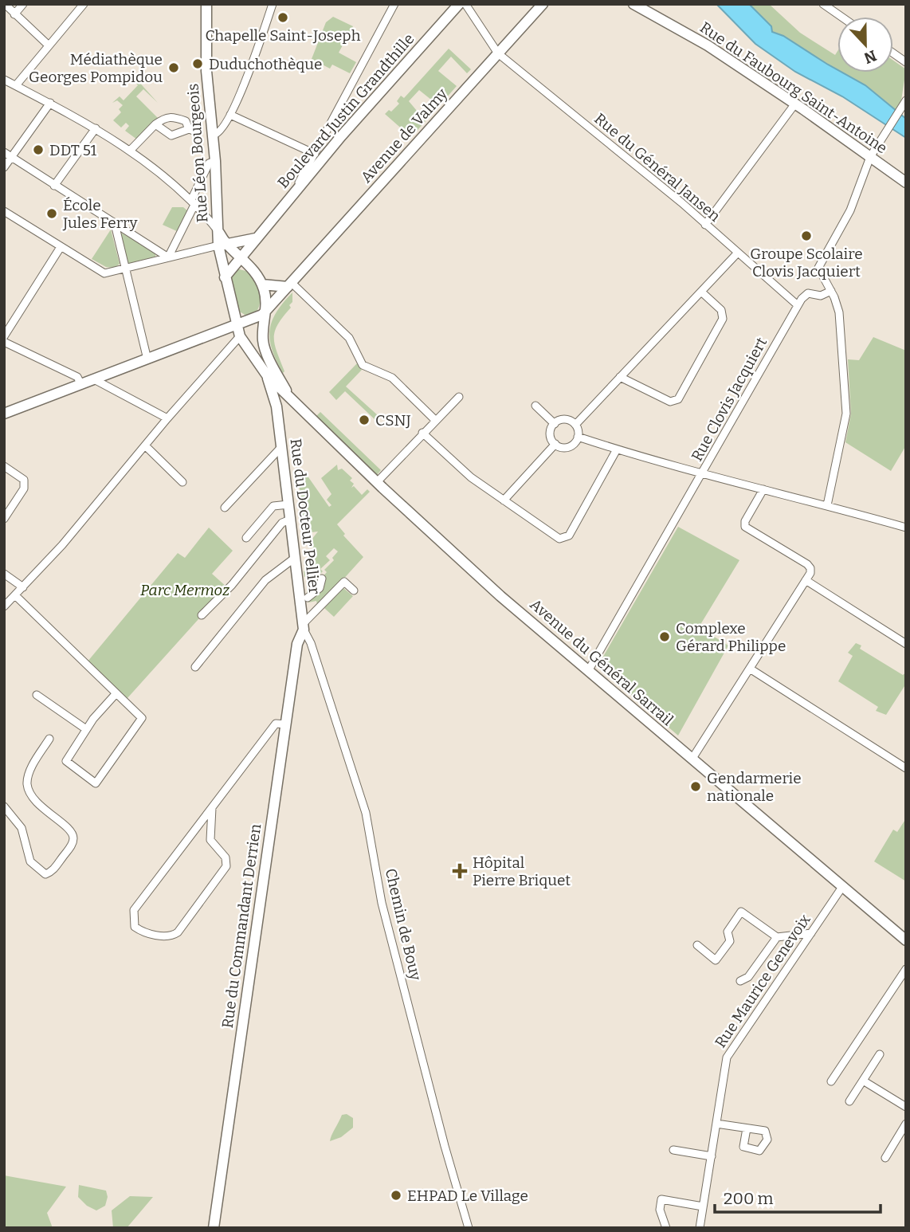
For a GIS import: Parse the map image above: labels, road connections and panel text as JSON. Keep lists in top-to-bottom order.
{
  "streets": {
    "main road": [
      "Rue du Faubourg Saint-Antoine",
      "Boulevard Justin Grandthille",
      "Avenue de Valmy",
      "Rue Léon Bourgeois",
      "Rue du Docteur Pellier",
      "Avenue du Général Sarrail",
      "Rue du Commandant Derrien"
    ],
    "street": [
      "Rue du Général Jansen",
      "Rue Clovis Jacquiert",
      "Chemin de Bouy",
      "Rue Maurice Genevoix"
    ]
  },
  "crossings": [
    ["Boulevard Justin Grandthille", "Rue Léon Bourgeois"],
    ["Avenue de Valmy", "Rue du Général Jansen"],
    ["Rue Léon Bourgeois", "Rue du Docteur Pellier"],
    ["Rue du Général Jansen", "Rue Clovis Jacquiert"],
    ["Rue Clovis Jacquiert", "Avenue du Général Sarrail"],
    ["Rue du Docteur Pellier", "Avenue du Général Sarrail"],
    ["Rue du Docteur Pellier", "Chemin de Bouy"],
    ["Rue du Docteur Pellier", "Rue du Commandant Derrien"],
    ["Avenue du Général Sarrail", "Rue Maurice Genevoix"],
    ["Chemin de Bouy", "Rue du Commandant Derrien"]
  ],
  "parks": ["Parc Mermoz"],
  "places": {
    "other": [
      "Chapelle Saint-Joseph",
      "Duduchothèque",
      "Médiathèque Georges Pompidou",
      "DDT 51",
      "École Jules Ferry",
      "Groupe Scolaire Clovis Jacquiert",
      "CSNJ",
      "Complexe Gérard Philippe",
      "Gendarmerie nationale",
      "EHPAD Le Village"
    ],
    "health": ["Hôpital Pierre Briquet"]
  },
  "scale_bar": "200 m",
  "north": "bottom"
}
